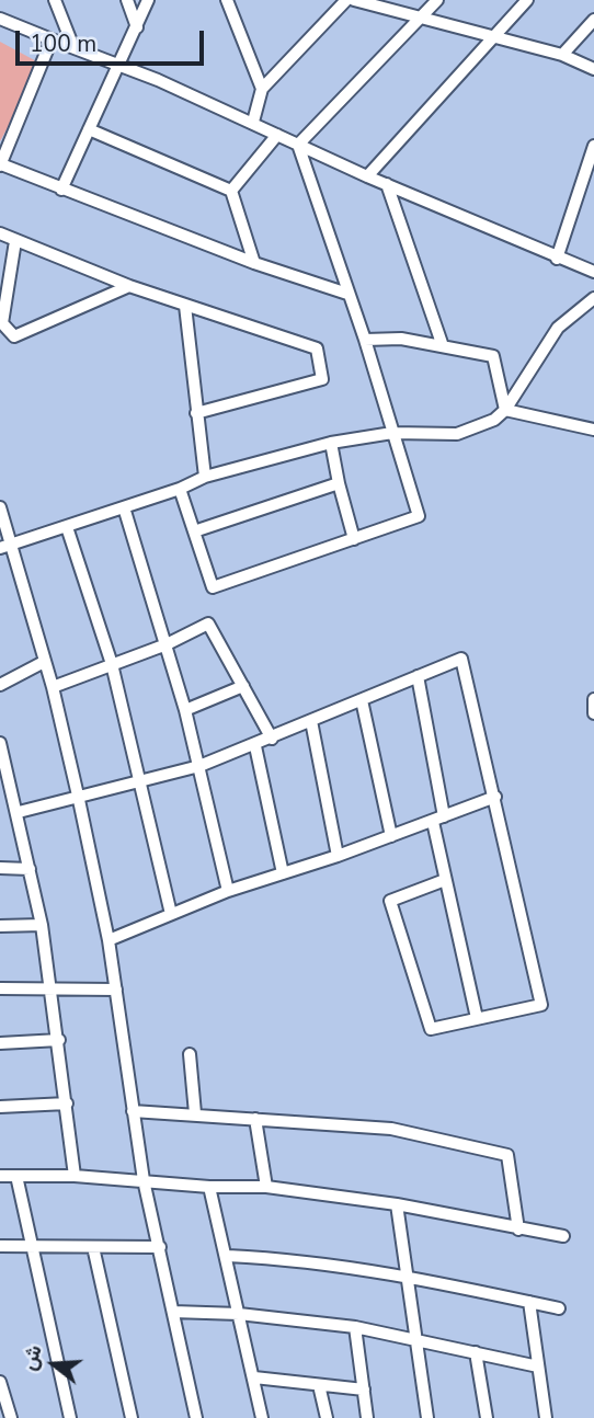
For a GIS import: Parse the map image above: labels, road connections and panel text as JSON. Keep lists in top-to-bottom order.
{
  "scale_bar": "100 m",
  "north": "left"
}
